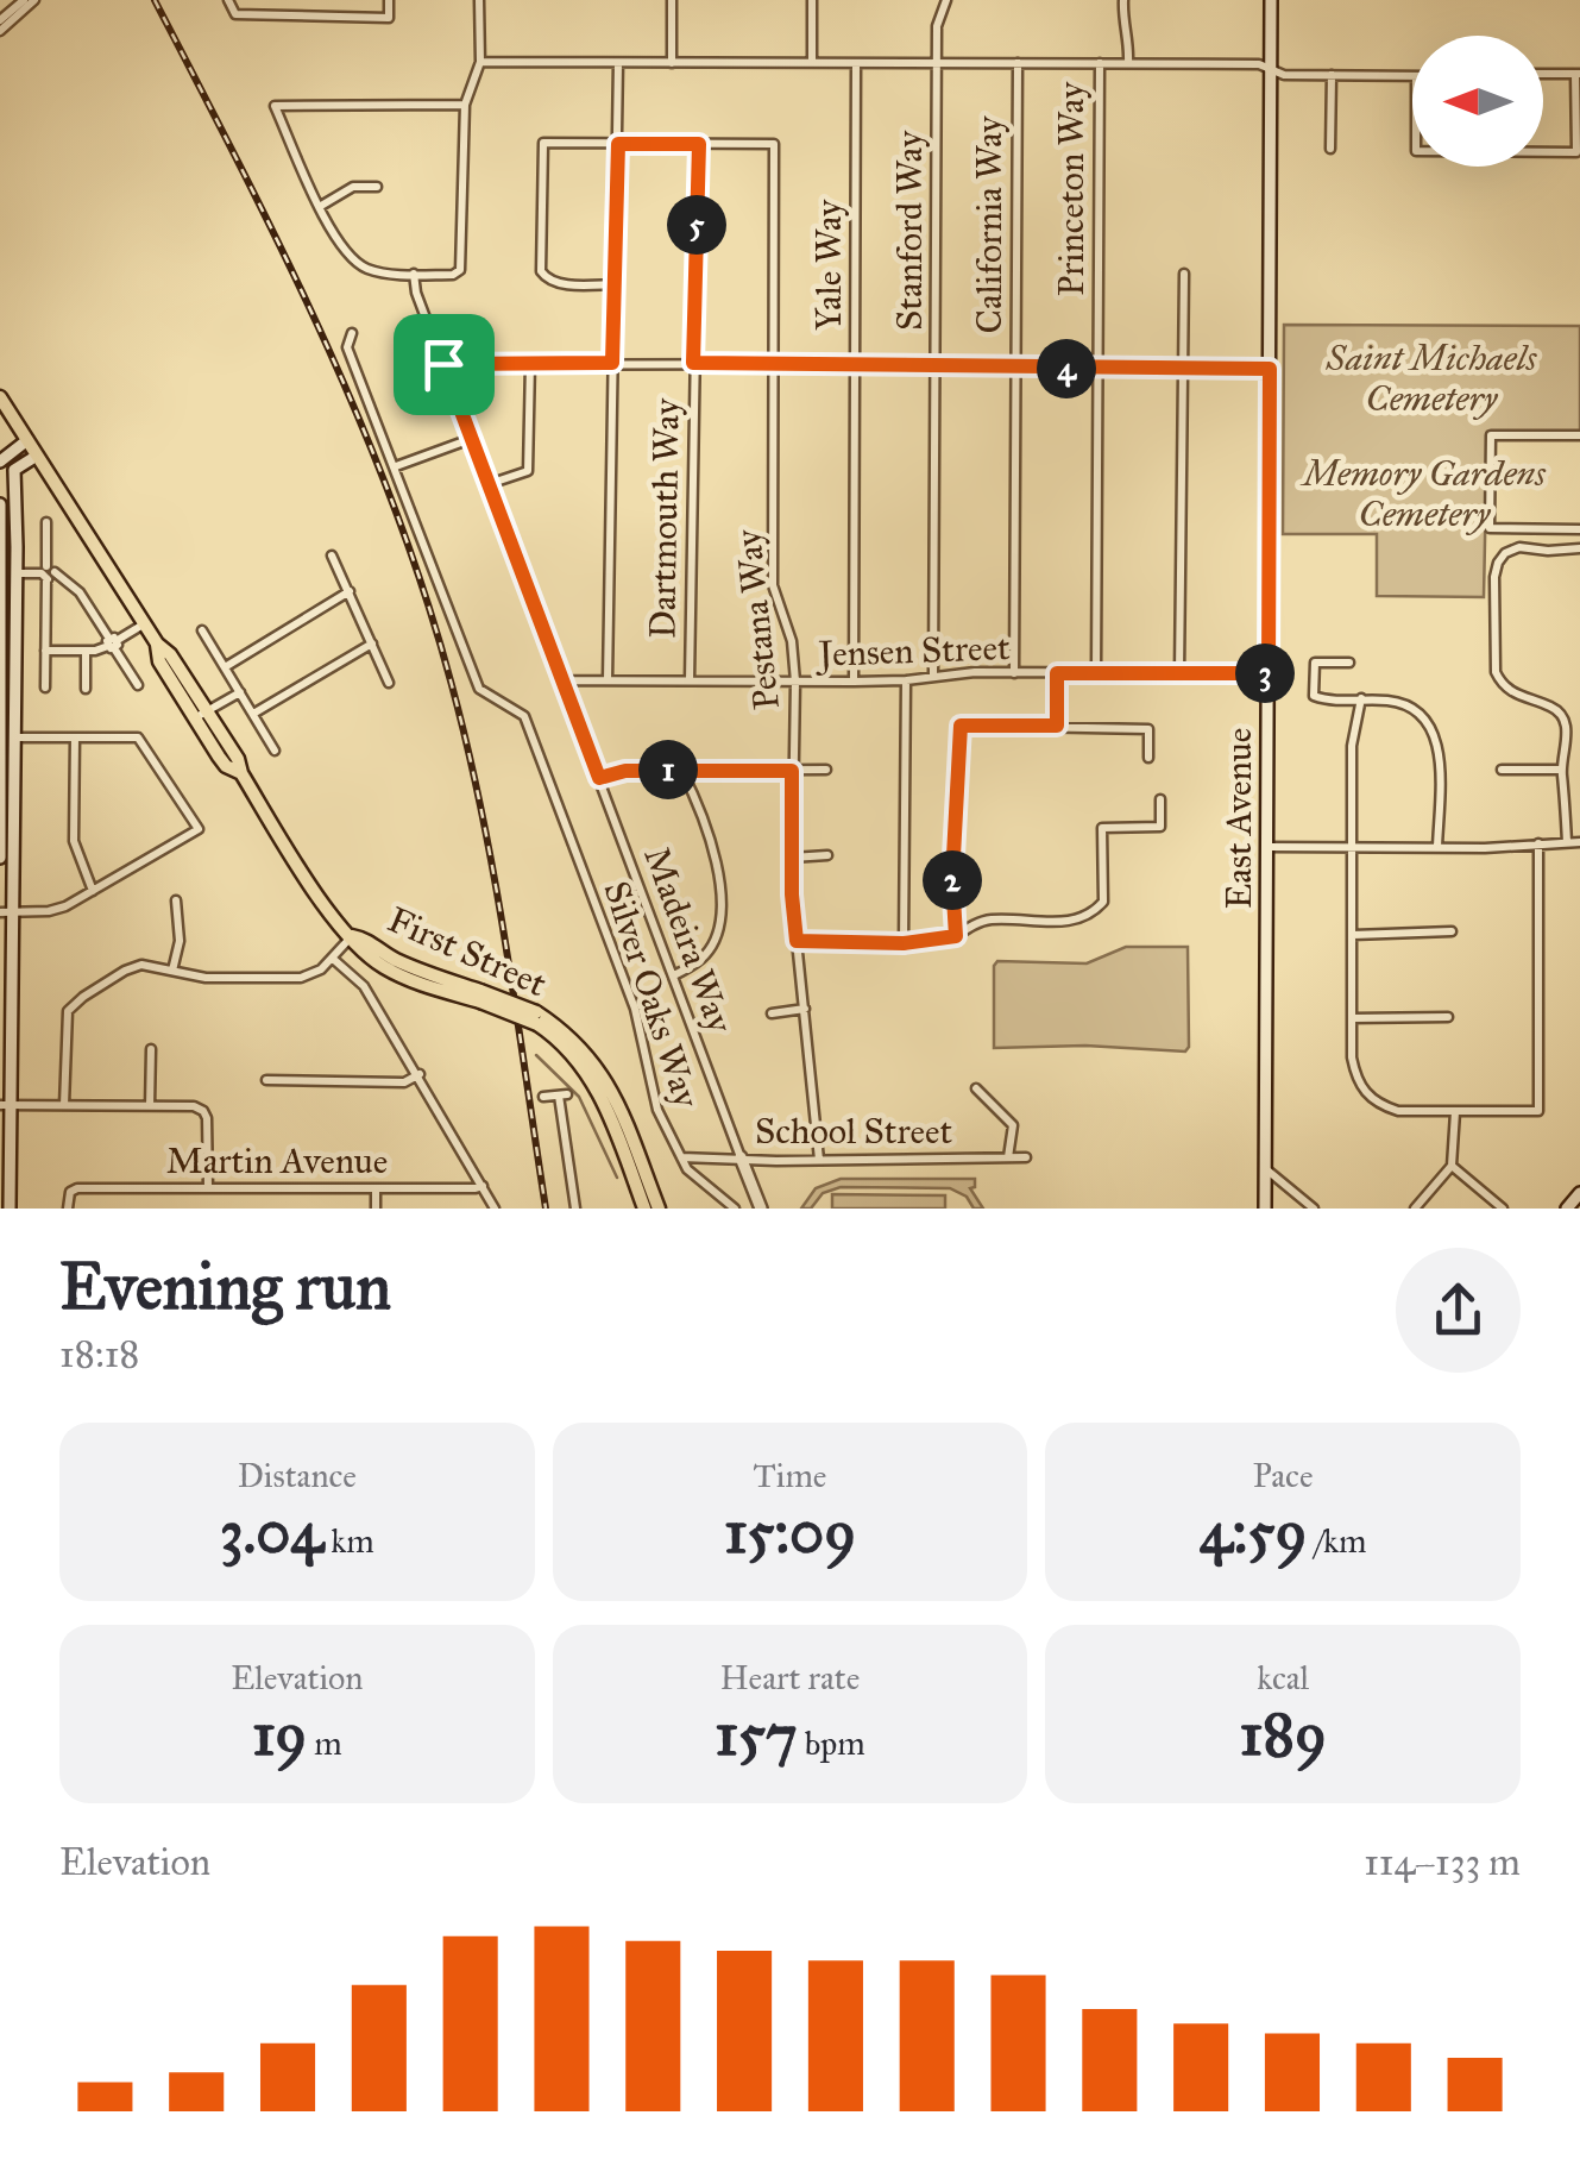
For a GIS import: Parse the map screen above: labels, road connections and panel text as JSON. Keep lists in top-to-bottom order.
{
  "streets": {
    "main road": ["East Avenue", "First Street"],
    "street": [
      "Princeton Way",
      "California Way",
      "Stanford Way",
      "Yale Way",
      "Dartmouth Way",
      "Pestana Way",
      "Jensen Street",
      "Madeira Way",
      "Silver Oaks Way",
      "School Street",
      "Martin Avenue"
    ]
  },
  "crossings": [
    ["Princeton Way", "Jensen Street"],
    ["California Way", "Jensen Street"],
    ["Stanford Way", "Jensen Street"],
    ["Yale Way", "Jensen Street"],
    ["Dartmouth Way", "Pestana Way"],
    ["Dartmouth Way", "Jensen Street"],
    ["Pestana Way", "Jensen Street"],
    ["Pestana Way", "School Street"],
    ["Jensen Street", "East Avenue"],
    ["Jensen Street", "Madeira Way"],
    ["Madeira Way", "School Street"],
    ["Silver Oaks Way", "School Street"]
  ],
  "parks": ["Saint Michaels Cemetery", "Memory Gardens Cemetery"],
  "north": "left",
  "page": {
    "pins": [
      "5",
      "4",
      "3",
      "1",
      "2"
    ],
    "heading": ["Evening run", "18:18"],
    "stats": [
      ["Distance", "3.04 km"],
      ["Time", "15:09"],
      ["Pace", "4:59 /km"],
      ["Elevation", "19 m"],
      ["Heart rate", "157 bpm"],
      ["kcal", "189"]
    ],
    "chart": ["Elevation", "114–133 m"]
  }
}
